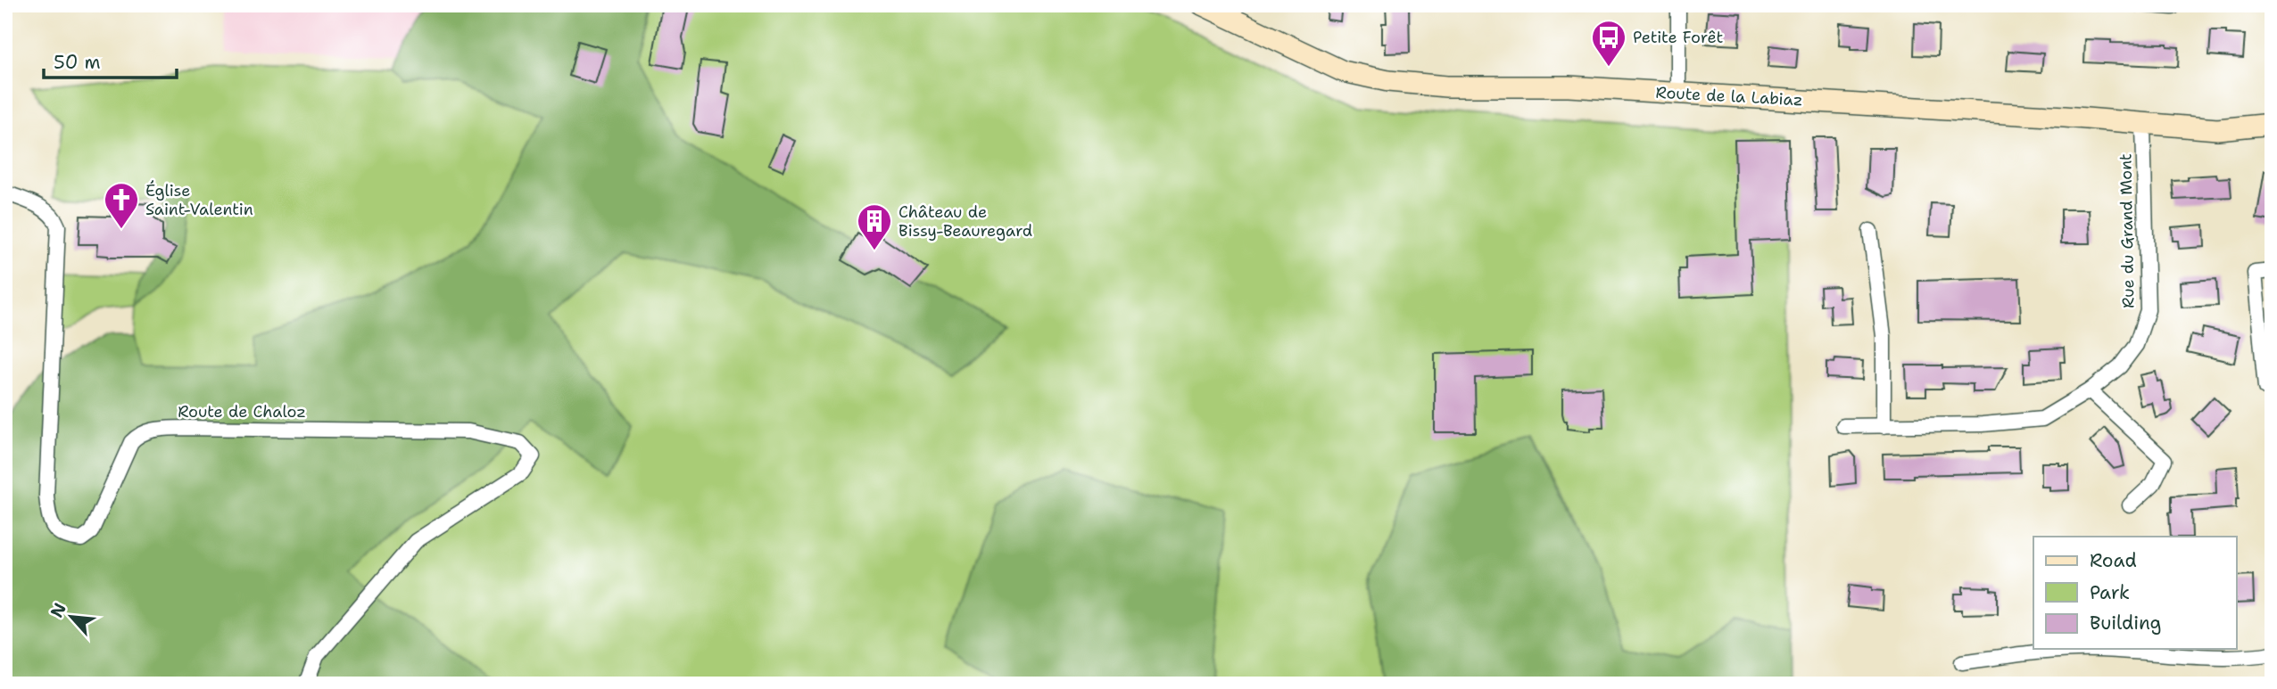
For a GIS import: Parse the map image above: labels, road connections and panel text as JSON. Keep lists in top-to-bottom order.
{
  "streets": {
    "main road": ["Route de la Labiaz"],
    "street": ["Rue du Grand Mont", "Route de Chaloz"]
  },
  "crossings": [
    ["Route de la Labiaz", "Rue du Grand Mont"]
  ],
  "places": {
    "bus stop": ["Petite Forêt"],
    "church": ["Église Saint-Valentin"],
    "building": ["Château de Bissy-Beauregard"]
  },
  "legend": ["Road", "Park", "Building"],
  "scale_bar": "50 m",
  "north": "top left"
}
